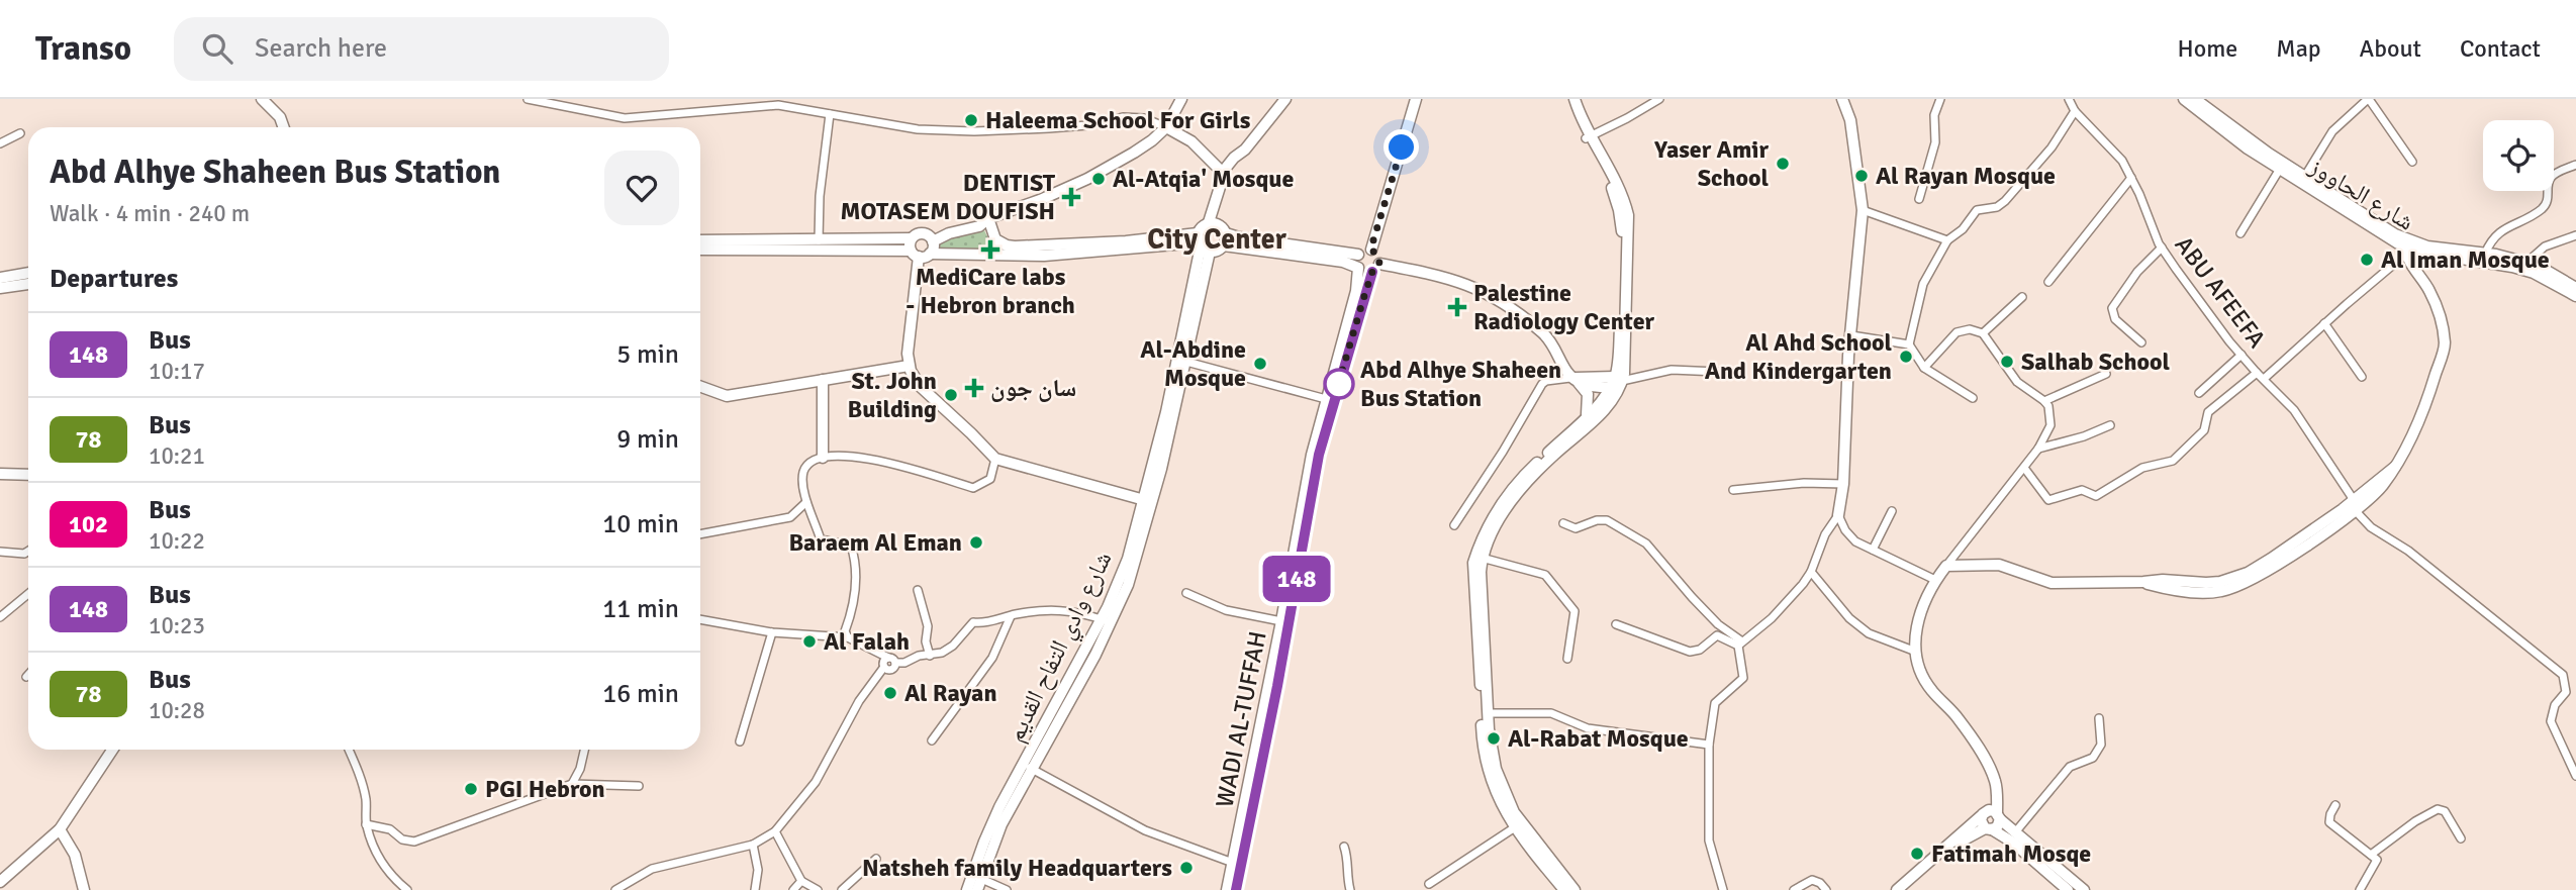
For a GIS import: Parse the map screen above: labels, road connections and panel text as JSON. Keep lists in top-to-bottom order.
{
  "streets": {
    "street": [
      "شارع الحاووز",
      "ABU AFEEFA",
      "شارع وادي التفاح القديم",
      "WADI AL-TUFFAH"
    ]
  },
  "districts": ["City Center"],
  "places": {
    "other": [
      "Haleema School For Girls",
      "Yaser Amir School",
      "Al Rayan Mosque",
      "Al-Atqia' Mosque",
      "Al Iman Mosque",
      "Al Ahd School And Kindergarten",
      "Salhab School",
      "Al-Abdine Mosque",
      "Abd Alhye Shaheen Bus Station",
      "St. John Building",
      "Baraem Al Eman",
      "Al Falah",
      "Al Rayan",
      "Al-Rabat Mosque",
      "PGI Hebron",
      "Fatimah Mosqe",
      "Natsheh family Headquarters"
    ],
    "health": [
      "DENTIST MOTASEM DOUFISH",
      "MediCare labs - Hebron branch",
      "Palestine Radiology Center",
      "سان جون"
    ]
  },
  "lines": ["bus line 148"],
  "page": {
    "header": "Transo",
    "search": "Search here",
    "nav": [
      "Home",
      "Map",
      "About",
      "Contact"
    ],
    "on_map": "148",
    "heading": [
      ["Abd Alhye Shaheen Bus Station", "Walk · 4 min · 240 m"],
      "Departures"
    ],
    "list": [
      {
        "mark": "148",
        "name": "Bus",
        "note": "10:17",
        "value": "5 min"
      },
      {
        "mark": "78",
        "name": "Bus",
        "note": "10:21",
        "value": "9 min"
      },
      {
        "mark": "102",
        "name": "Bus",
        "note": "10:22",
        "value": "10 min"
      },
      {
        "mark": "148",
        "name": "Bus",
        "note": "10:23",
        "value": "11 min"
      },
      {
        "mark": "78",
        "name": "Bus",
        "note": "10:28",
        "value": "16 min"
      }
    ]
  }
}
